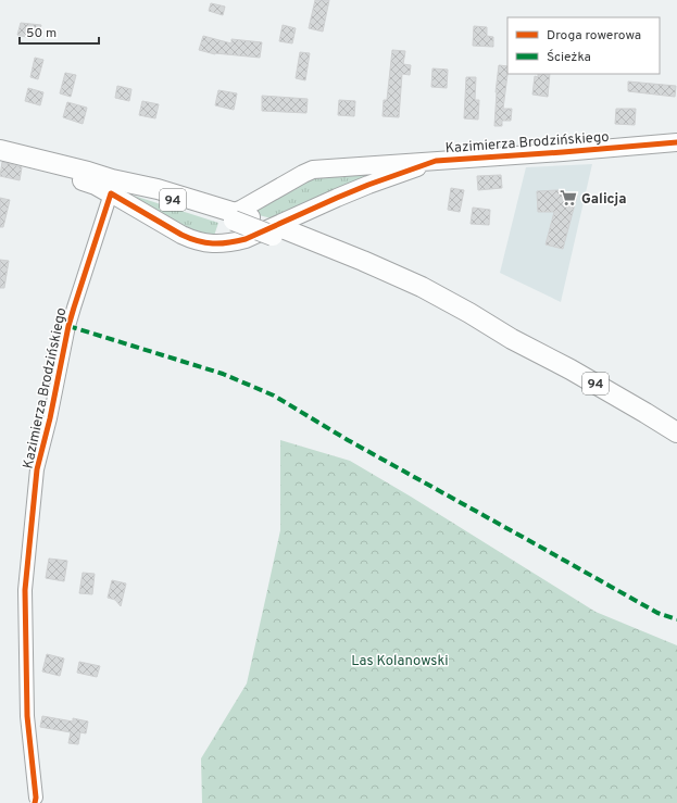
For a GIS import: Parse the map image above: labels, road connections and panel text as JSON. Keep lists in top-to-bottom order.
{
  "streets": {
    "main road": ["Kazimierza Brodzińskiego", "94"]
  },
  "crossings": [
    ["Kazimierza Brodzińskiego", "94"]
  ],
  "parks": ["Las Kolanowski"],
  "places": {
    "supermarket": ["Galicja"]
  },
  "legend": ["Droga rowerowa", "Ścieżka"],
  "scale_bar": "50 m"
}
